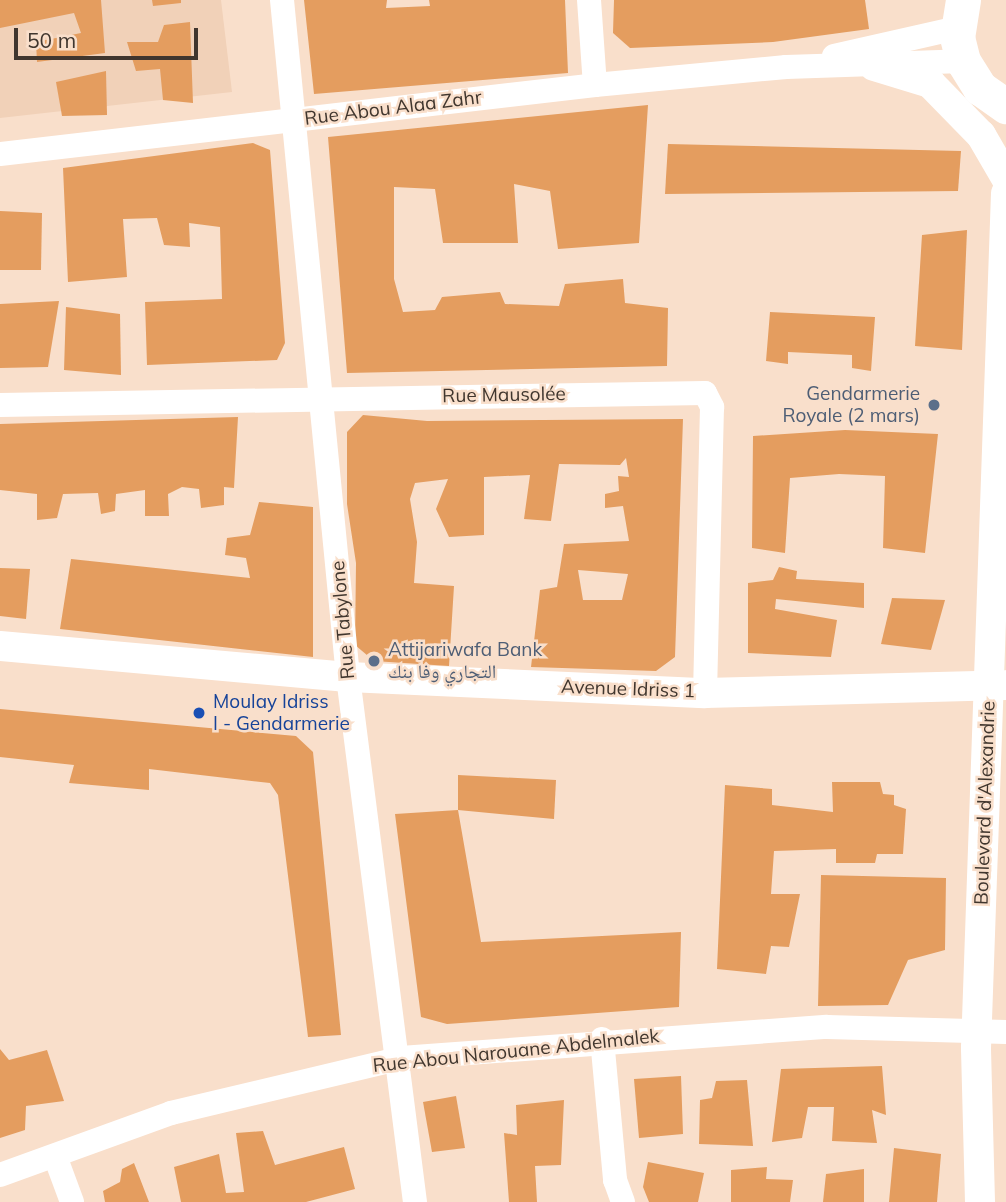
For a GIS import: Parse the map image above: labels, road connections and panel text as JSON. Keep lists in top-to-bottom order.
{
  "streets": {
    "street": [
      "Rue Abou Alaa Zahr",
      "Rue Mausolée",
      "Rue Tabylone",
      "Avenue Idriss 1",
      "Boulevard d'Alexandrie",
      "Rue Abou Narouane Abdelmalek"
    ]
  },
  "crossings": [
    ["Rue Abou Alaa Zahr", "Rue Tabylone"],
    ["Rue Mausolée", "Rue Tabylone"],
    ["Rue Mausolée", "Avenue Idriss 1"],
    ["Rue Tabylone", "Avenue Idriss 1"],
    ["Rue Tabylone", "Rue Abou Narouane Abdelmalek"],
    ["Avenue Idriss 1", "Boulevard d'Alexandrie"],
    ["Boulevard d'Alexandrie", "Rue Abou Narouane Abdelmalek"]
  ],
  "places": ["Gendarmerie Royale (2 mars)", "Attijariwafa Bank التجاري وفا بنك", "Moulay Idriss I - Gendarmerie"],
  "scale_bar": "50 m"
}
